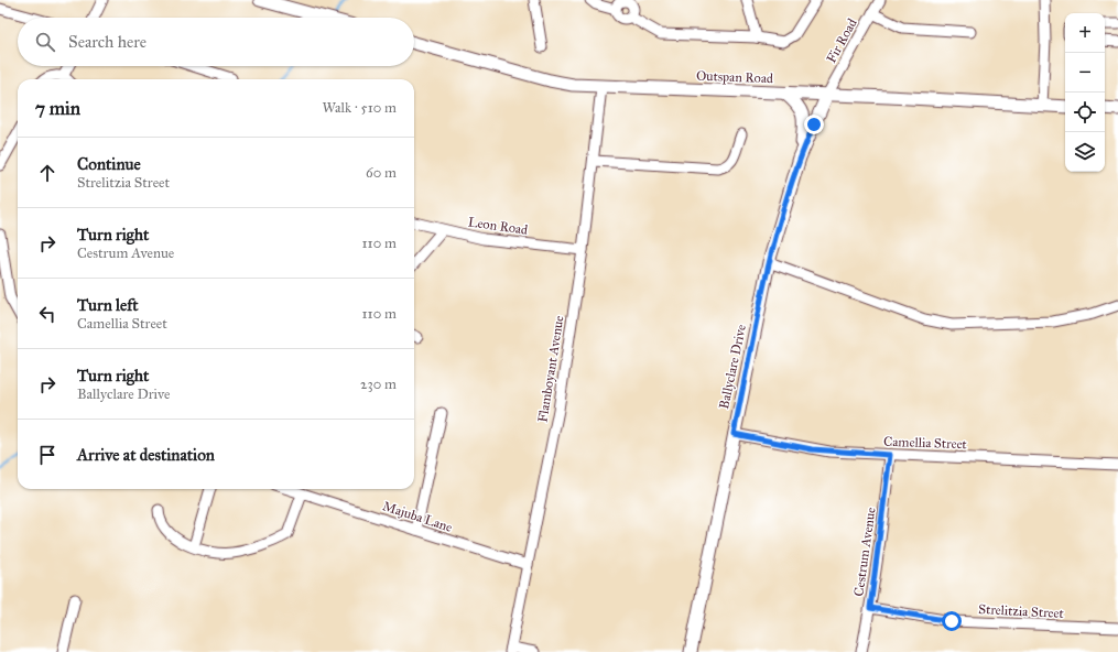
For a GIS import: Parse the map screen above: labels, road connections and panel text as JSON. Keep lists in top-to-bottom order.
{
  "streets": {
    "street": [
      "Fir Road",
      "Outspan Road",
      "Leon Road",
      "Ballyclare Drive",
      "Flamboyant Avenue",
      "Camellia Street",
      "Majuba Lane",
      "Cestrum Avenue",
      "Strelitzia Street"
    ]
  },
  "crossings": [
    ["Fir Road", "Outspan Road"],
    ["Fir Road", "Ballyclare Drive"],
    ["Outspan Road", "Ballyclare Drive"],
    ["Outspan Road", "Flamboyant Avenue"],
    ["Leon Road", "Flamboyant Avenue"],
    ["Ballyclare Drive", "Camellia Street"],
    ["Flamboyant Avenue", "Majuba Lane"],
    ["Camellia Street", "Cestrum Avenue"],
    ["Cestrum Avenue", "Strelitzia Street"]
  ],
  "page": {
    "map_buttons": ["+", "−"],
    "search": "Search here",
    "heading": ["7 min", "Walk · 510 m"],
    "list": [
      ["Continue", "Strelitzia Street", "60 m"],
      ["Turn right", "Cestrum Avenue", "110 m"],
      ["Turn left", "Camellia Street", "110 m"],
      ["Turn right", "Ballyclare Drive", "230 m"],
      "Arrive at destination"
    ]
  }
}
